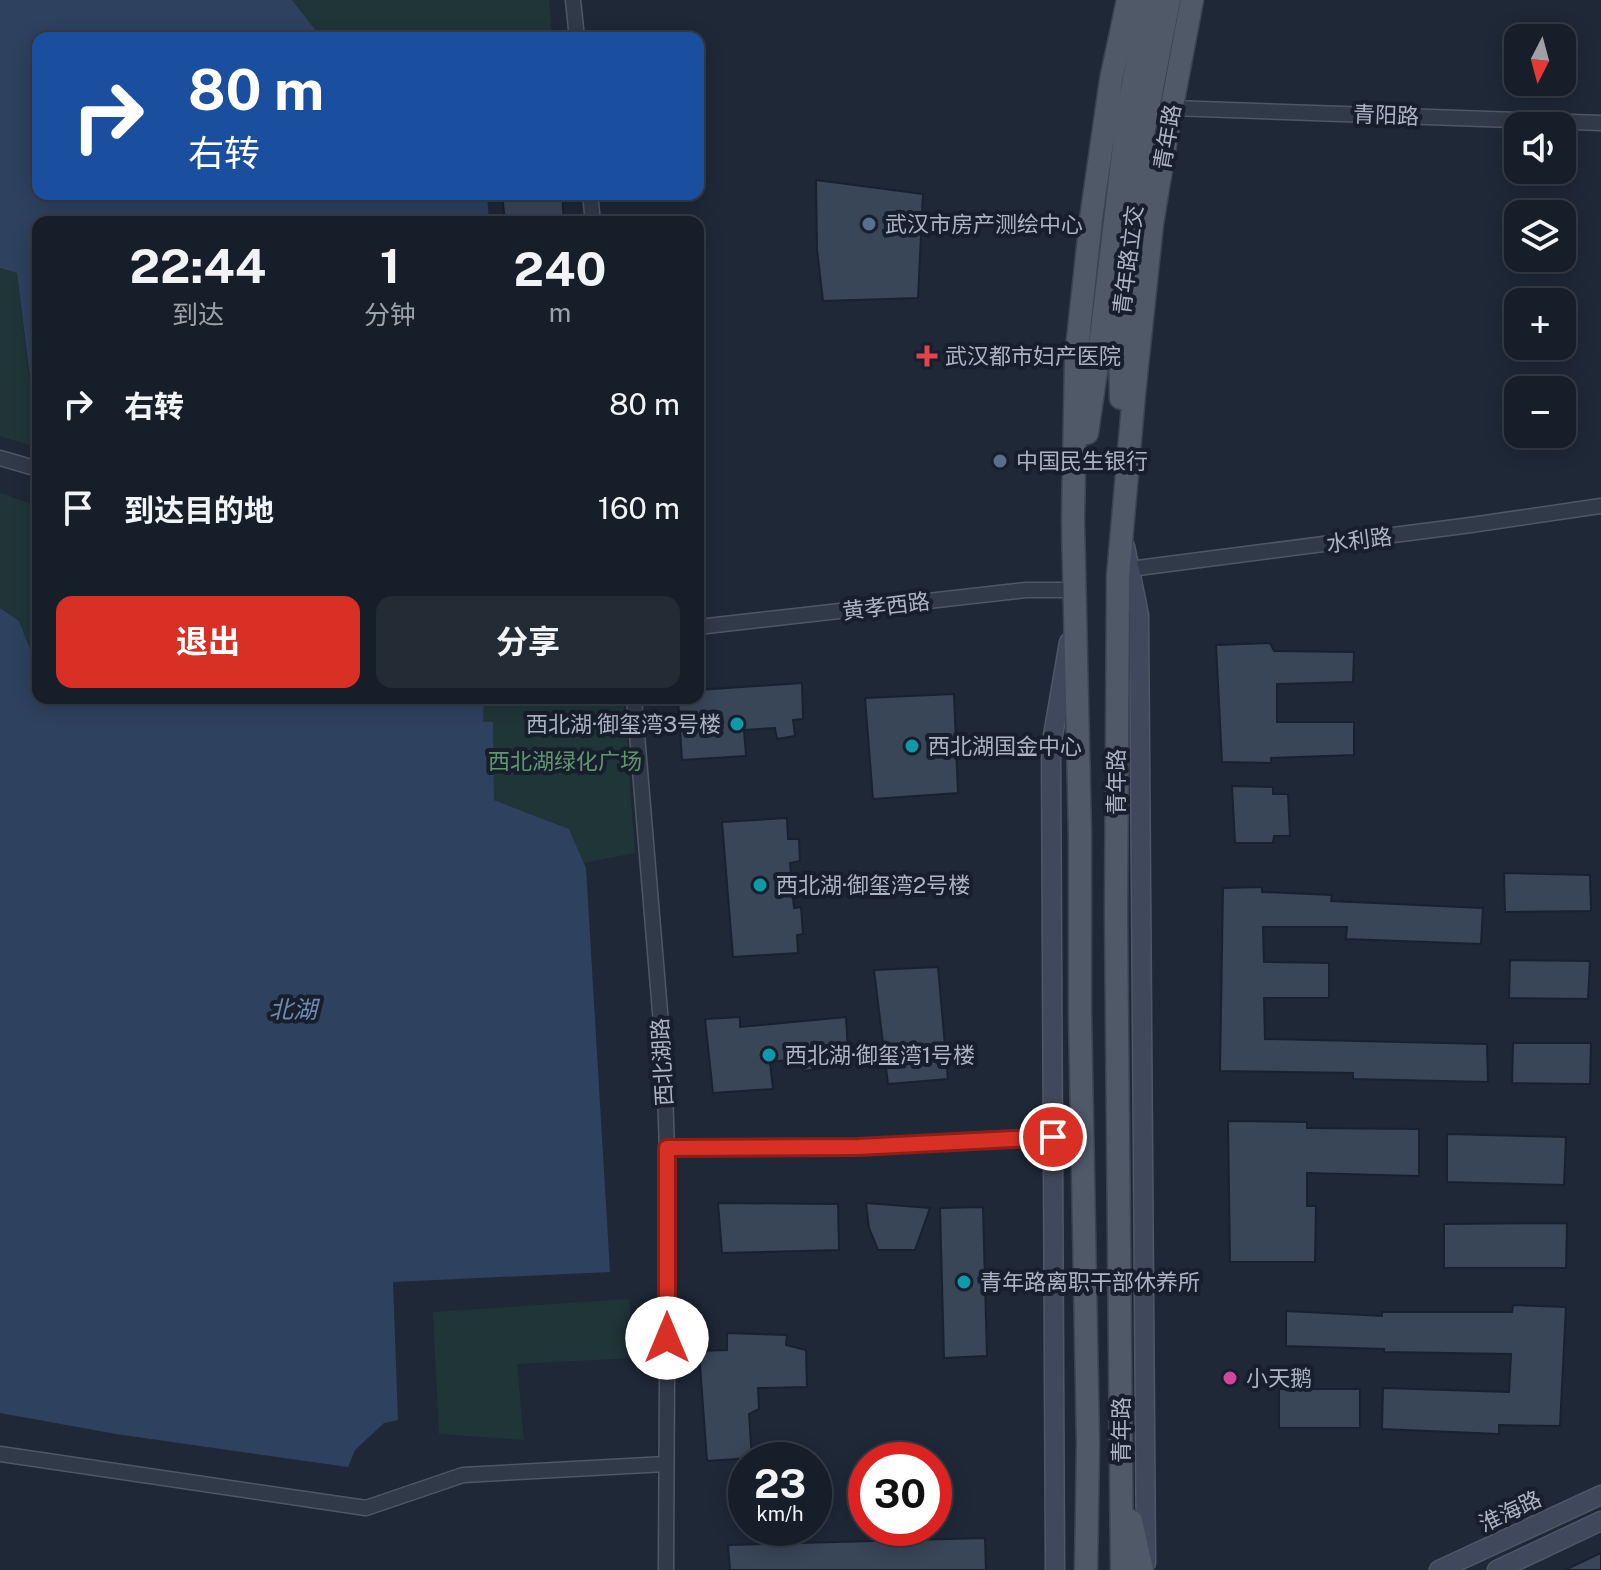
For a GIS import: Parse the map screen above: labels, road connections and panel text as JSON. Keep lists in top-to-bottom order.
{
  "streets": {
    "main road": ["青年路", "青年路立交", "淮海路"],
    "street": [
      "青阳路",
      "水利路",
      "黄孝西路",
      "西北湖路"
    ]
  },
  "crossings": [
    ["青阳路", "青年路"],
    ["青年路", "水利路"],
    ["青年路", "黄孝西路"]
  ],
  "water": ["北湖"],
  "parks": ["西北湖绿化广场"],
  "places": {
    "other": [
      "武汉市房产测绘中心",
      "中国民生银行",
      "西北湖·御玺湾3号楼",
      "西北湖国金中心",
      "西北湖·御玺湾2号楼",
      "西北湖·御玺湾1号楼",
      "青年路离职干部休养所",
      "小天鹅"
    ],
    "health": ["武汉都市妇产医院"]
  },
  "north": "bottom",
  "page": {
    "map_buttons": ["+", "−"],
    "turn": ["80 m", "右转"],
    "eta": [
      "22:44",
      "到达",
      "1",
      "分钟",
      "240",
      "m"
    ],
    "list": [
      {
        "name": "右转",
        "value": "80 m"
      },
      {
        "name": "到达目的地",
        "value": "160 m"
      }
    ],
    "buttons": ["退出", "分享"],
    "speed": "23 km/h",
    "limit": "30"
  }
}
